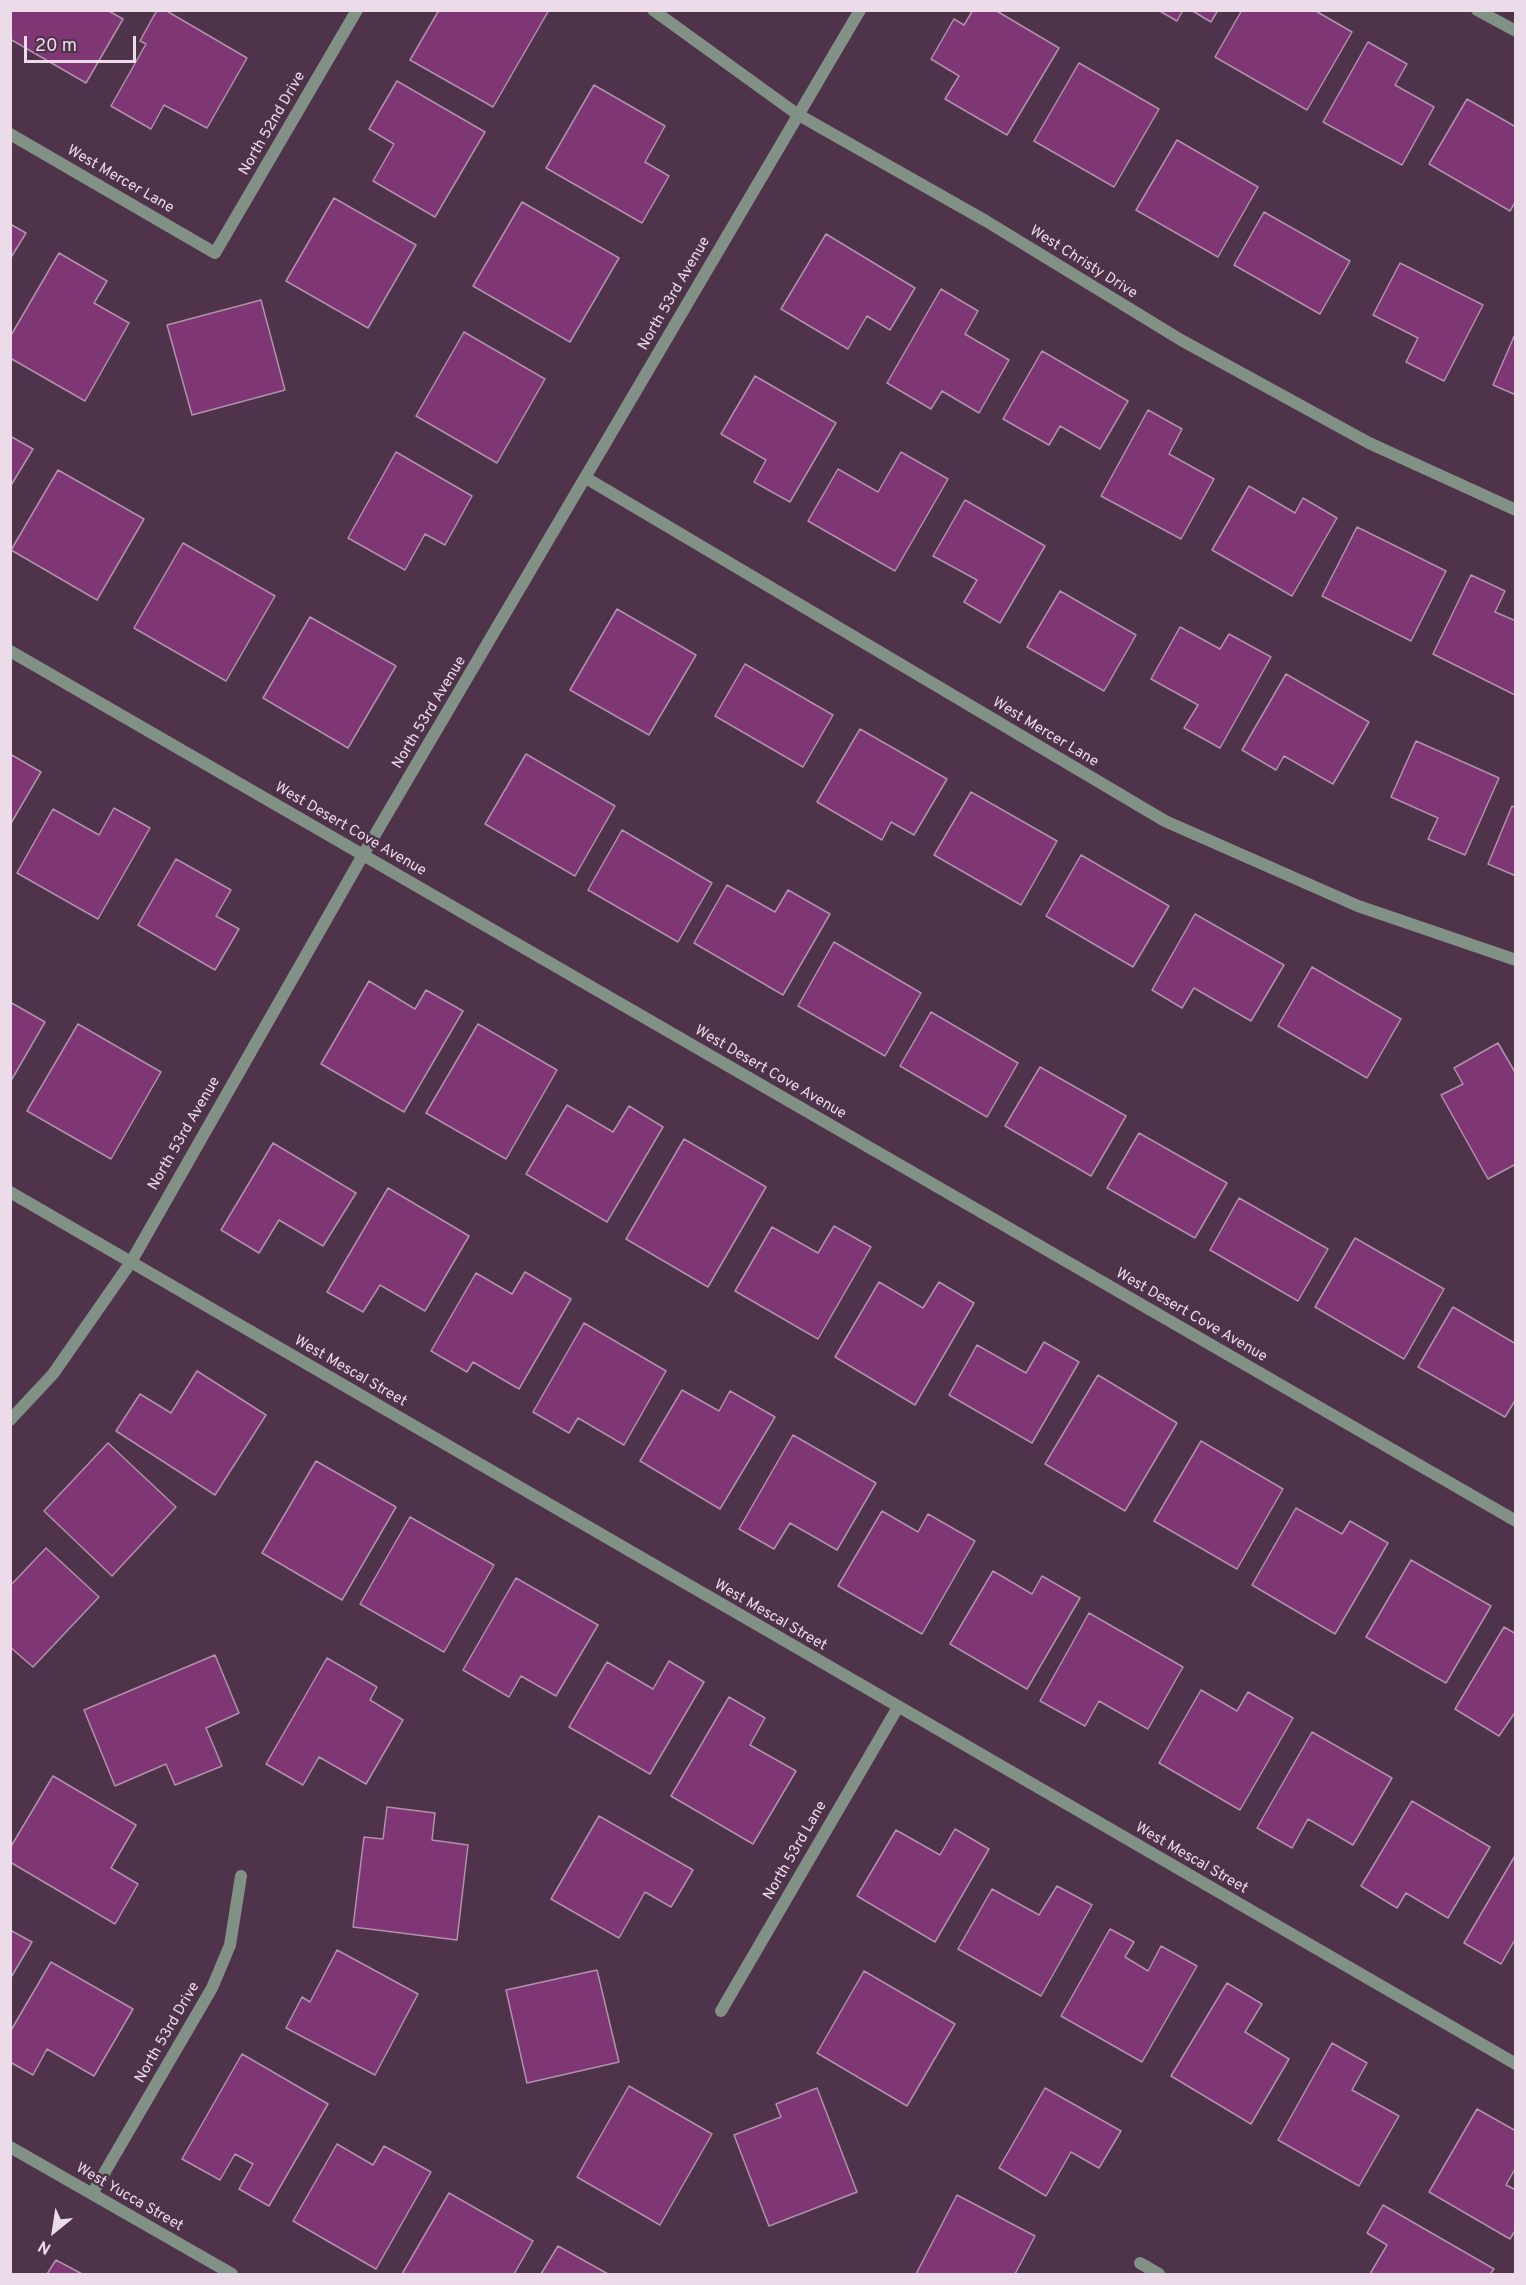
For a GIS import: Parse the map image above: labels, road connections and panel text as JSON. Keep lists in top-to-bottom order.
{
  "streets": {
    "street": [
      "North 52nd Drive",
      "West Mercer Lane",
      "West Christy Drive",
      "North 53rd Avenue",
      "West Desert Cove Avenue",
      "West Mescal Street",
      "North 53rd Lane",
      "North 53rd Drive",
      "West Yucca Street"
    ]
  },
  "crossings": [
    ["North 52nd Drive", "West Mercer Lane"],
    ["West Mercer Lane", "North 53rd Avenue"],
    ["West Christy Drive", "North 53rd Avenue"],
    ["North 53rd Avenue", "West Desert Cove Avenue"],
    ["North 53rd Avenue", "West Mescal Street"],
    ["West Mescal Street", "North 53rd Lane"],
    ["North 53rd Drive", "West Yucca Street"]
  ],
  "scale_bar": "20 m",
  "north": "bottom left"
}
